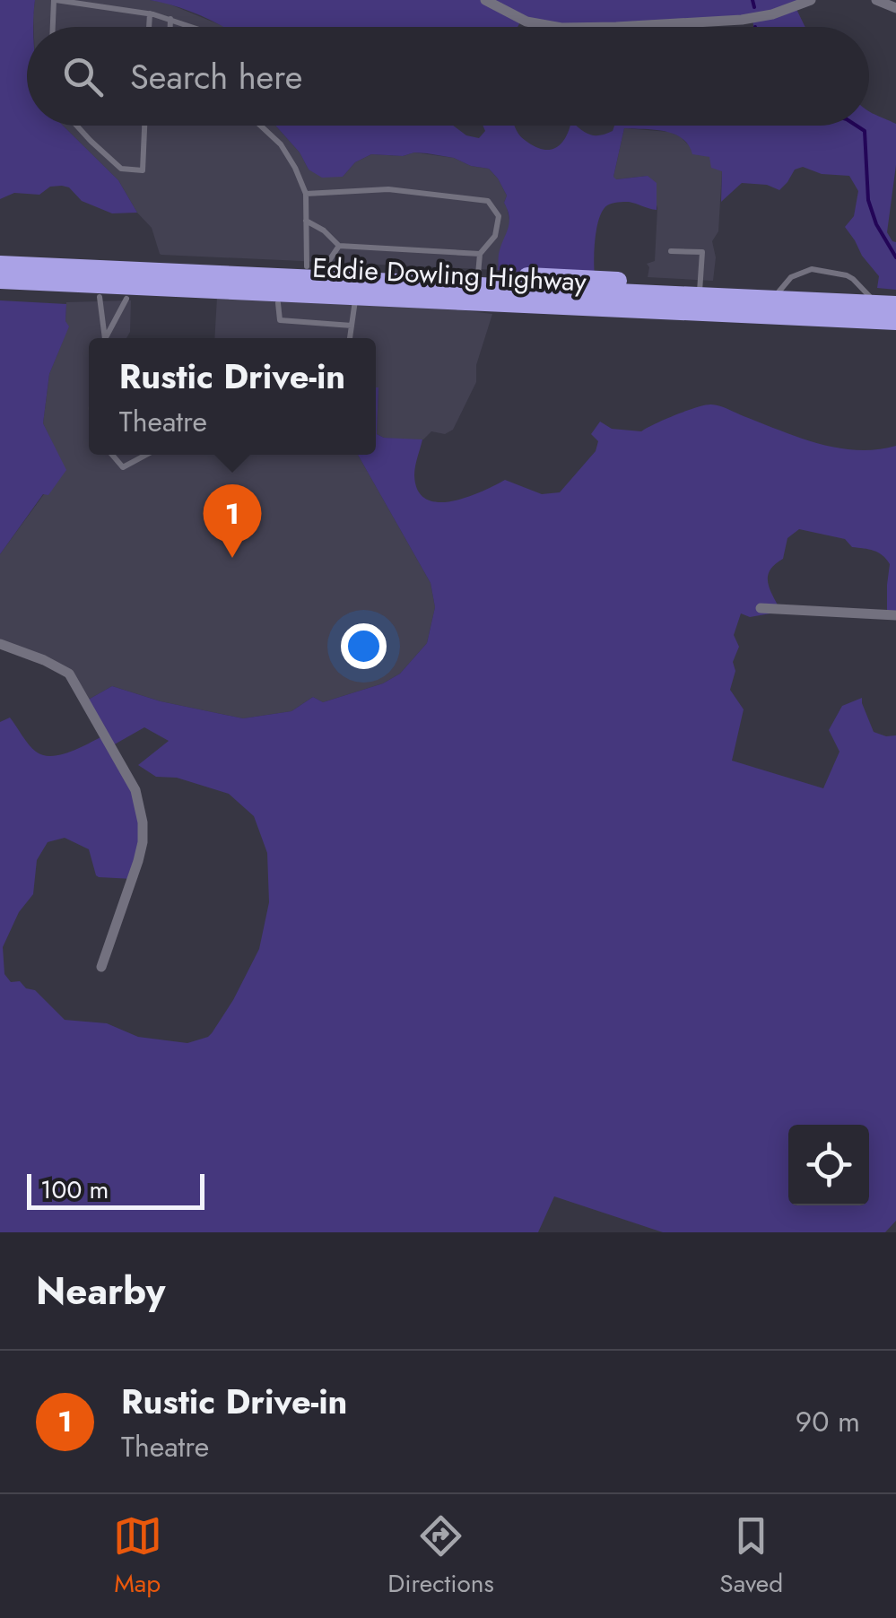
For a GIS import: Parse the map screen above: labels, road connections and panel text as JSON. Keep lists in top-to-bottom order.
{
  "streets": {
    "highway": ["Eddie Dowling Highway"]
  },
  "scale_bar": "100 m",
  "page": {
    "search": "Search here",
    "popup": ["Rustic Drive-in", "Theatre"],
    "pins": "1",
    "scale": "100 m",
    "heading": "Nearby",
    "list": [
      {
        "mark": "1",
        "name": "Rustic Drive-in",
        "note": "Theatre",
        "value": "90 m"
      }
    ],
    "nav": ["Map", "Directions", "Saved"]
  }
}
